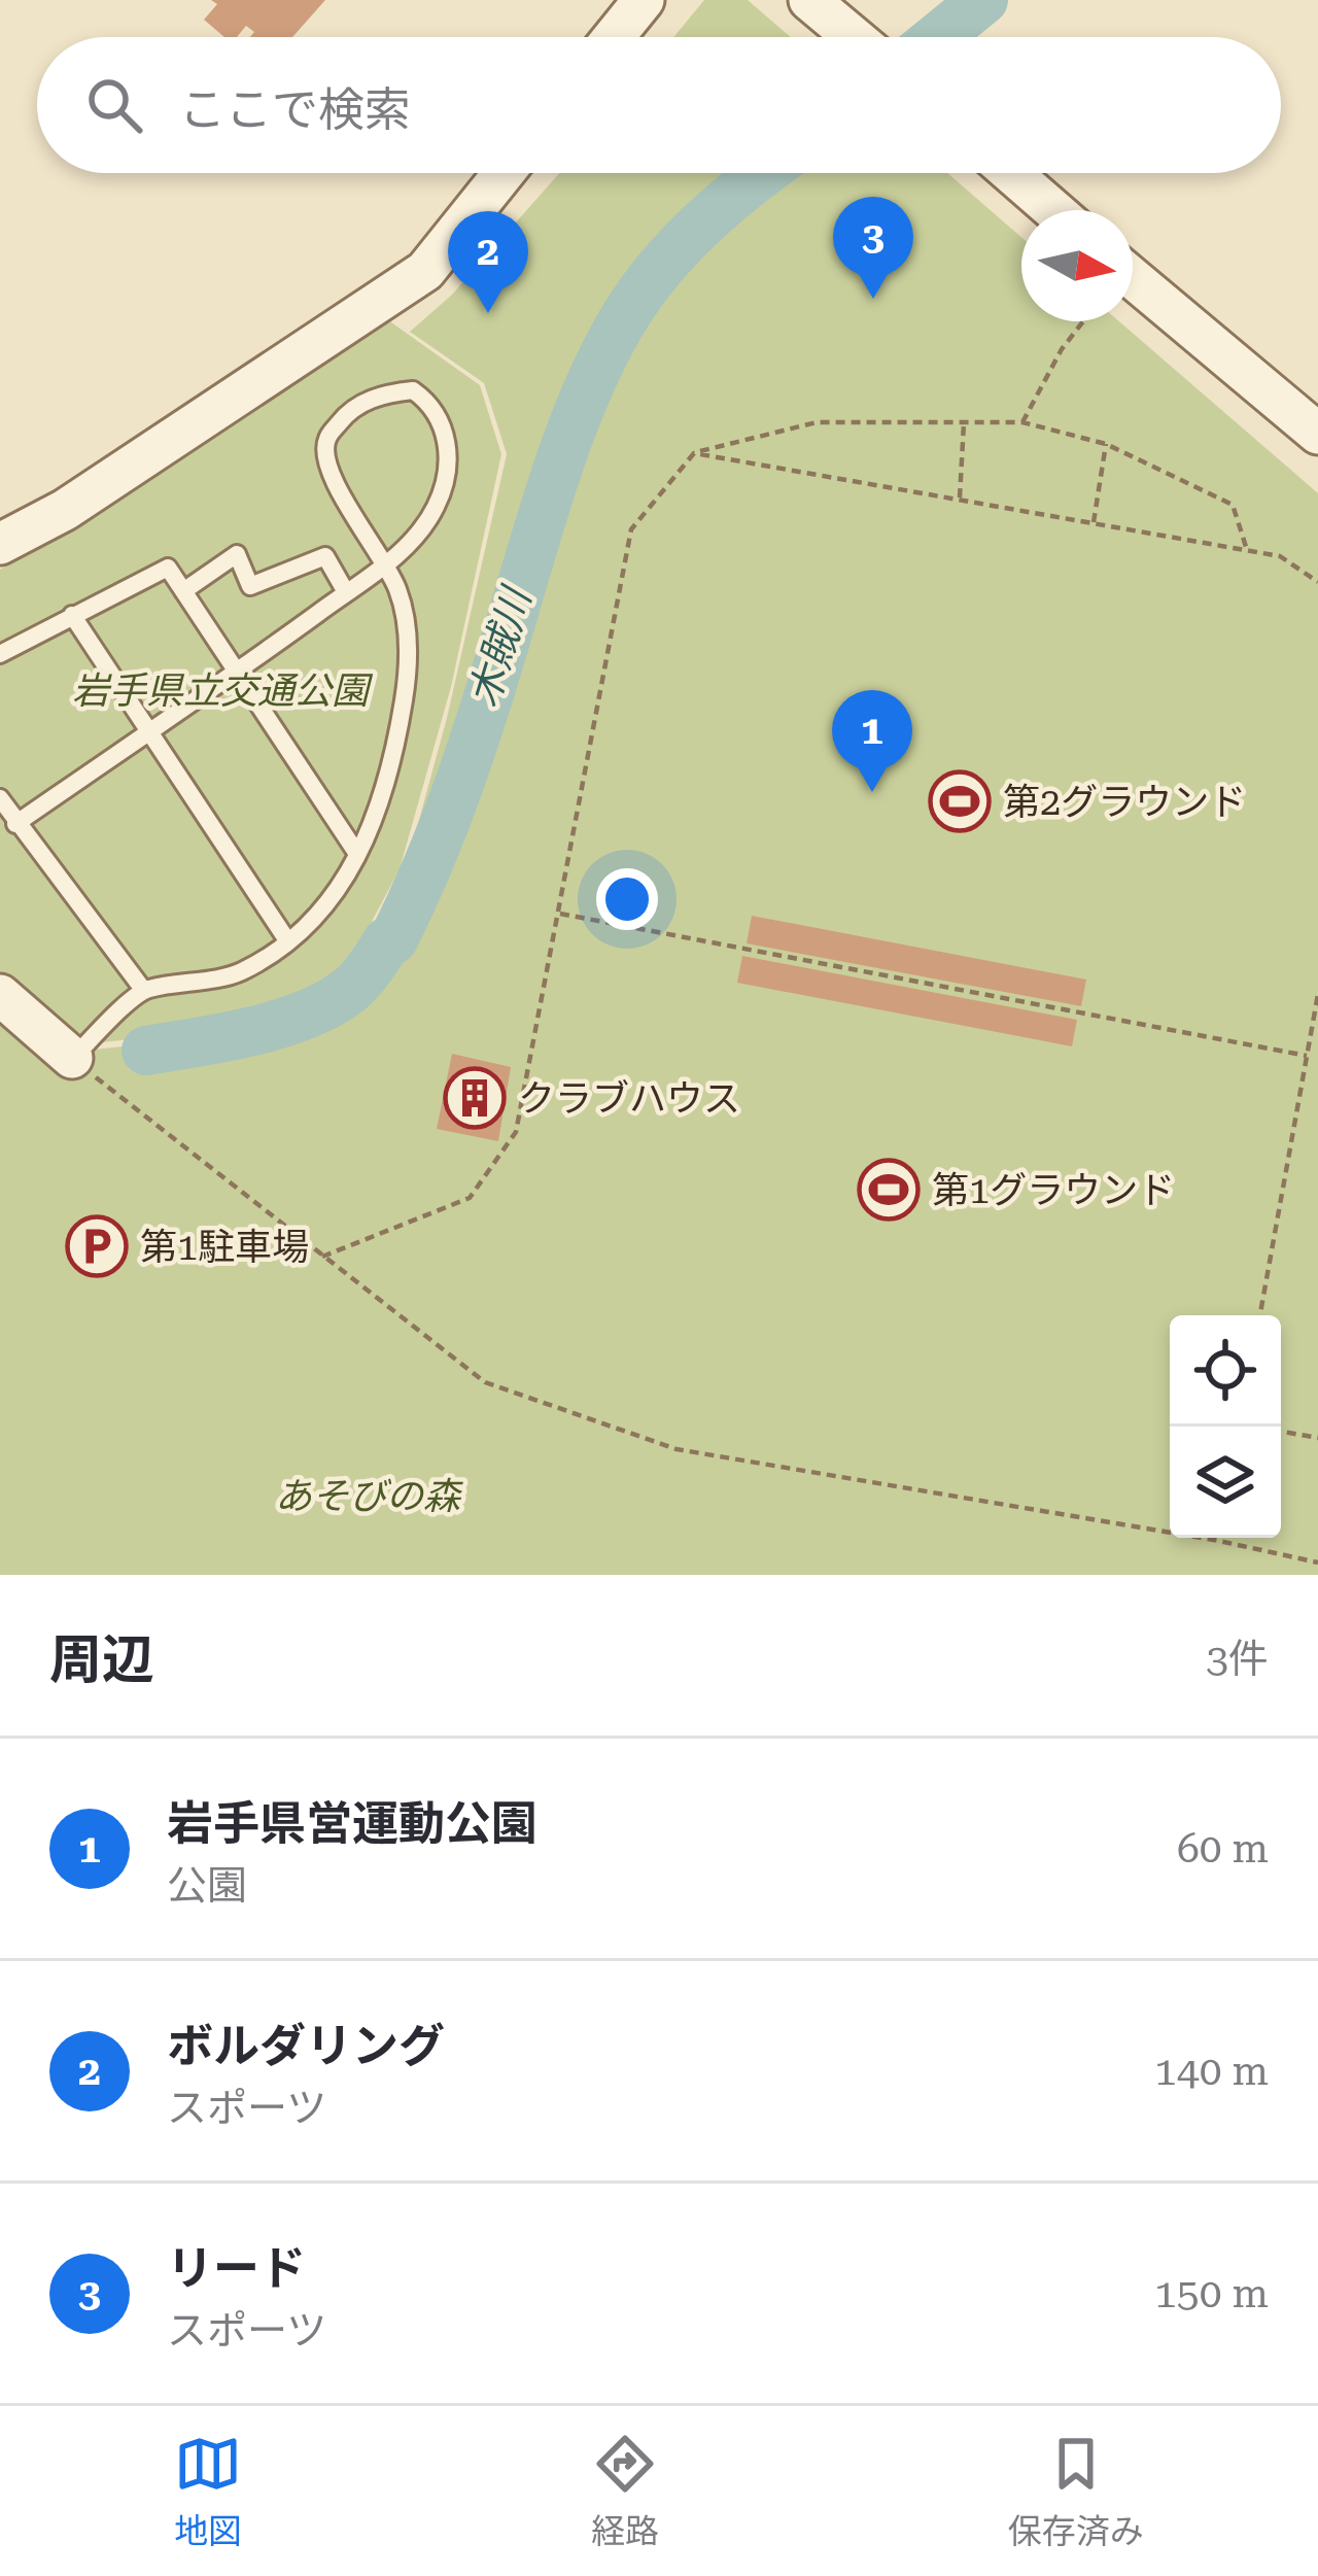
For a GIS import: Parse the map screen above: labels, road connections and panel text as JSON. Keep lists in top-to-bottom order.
{
  "water": ["木賊川"],
  "parks": ["岩手県立交通公園", "あそびの森"],
  "places": {
    "sports": ["第2グラウンド", "第1グラウンド"],
    "building": ["クラブハウス"],
    "parking": ["第1駐車場"]
  },
  "north": "right",
  "page": {
    "search": "ここで検索",
    "pins": ["3", "2", "1"],
    "heading": ["周辺", "3件"],
    "list": [
      {
        "mark": "1",
        "name": "岩手県営運動公園",
        "note": "公園",
        "value": "60 m"
      },
      {
        "mark": "2",
        "name": "ボルダリング",
        "note": "スポーツ",
        "value": "140 m"
      },
      {
        "mark": "3",
        "name": "リード",
        "note": "スポーツ",
        "value": "150 m"
      }
    ],
    "nav": ["地図", "経路", "保存済み"]
  }
}
